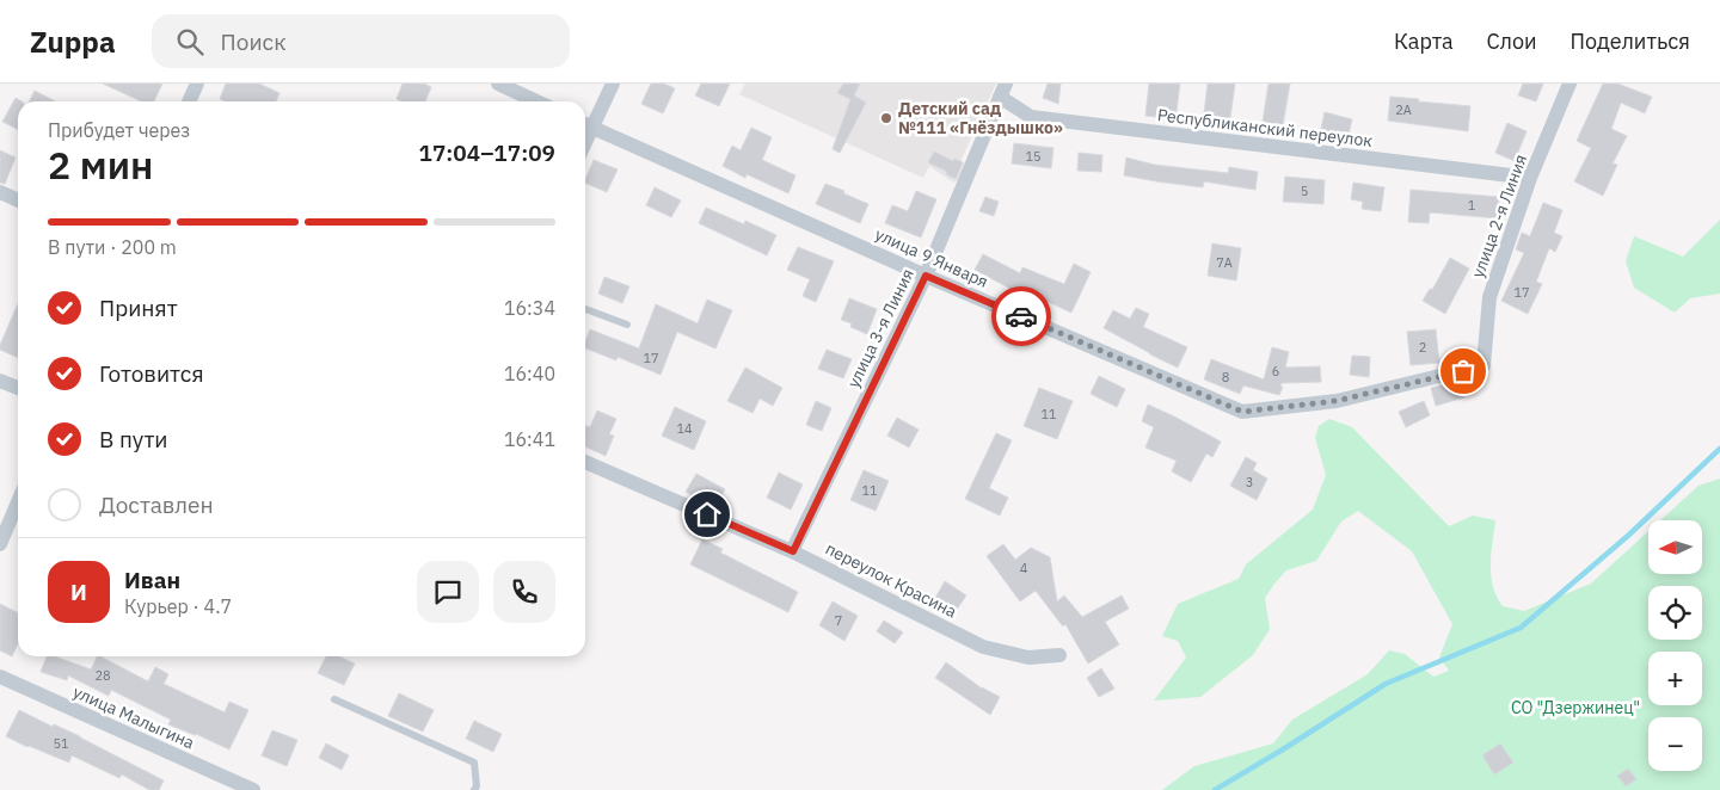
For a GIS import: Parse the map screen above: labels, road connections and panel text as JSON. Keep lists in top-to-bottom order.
{
  "streets": {
    "street": [
      "Республиканский переулок",
      "улица 2-я Линия",
      "улица 9 Января",
      "улица 3-я Линия",
      "переулок Красина",
      "улица Малыгина"
    ]
  },
  "crossings": [
    ["Республиканский переулок", "улица 2-я Линия"],
    ["Республиканский переулок", "улица 3-я Линия"],
    ["улица 2-я Линия", "улица 9 Января"],
    ["улица 9 Января", "улица 3-я Линия"],
    ["улица 3-я Линия", "переулок Красина"]
  ],
  "parks": ["СО \"Дзержинец\""],
  "places": ["Детский сад №111 «Гнёздышко»"],
  "house_numbers": [
    "2А",
    "15",
    "5",
    "1",
    "7А",
    "17",
    "2",
    "17",
    "6",
    "8",
    "11",
    "14",
    "3",
    "11",
    "4",
    "7",
    "28",
    "51"
  ],
  "north": "left",
  "page": {
    "header": "Zuppa",
    "search": "Поиск",
    "nav": ["Карта", "Слои", "Поделиться"],
    "heading": ["2 мин", "Прибудет через", "17:04–17:09"],
    "panel": ["Иван", "Курьер · 4.7"],
    "bar": "В пути · 200 m",
    "list": [
      ["Принят", "16:34"],
      ["Готовится", "16:40"],
      ["В пути", "16:41"],
      "Доставлен"
    ],
    "map_buttons": ["+", "−"],
    "round": "И"
  }
}
